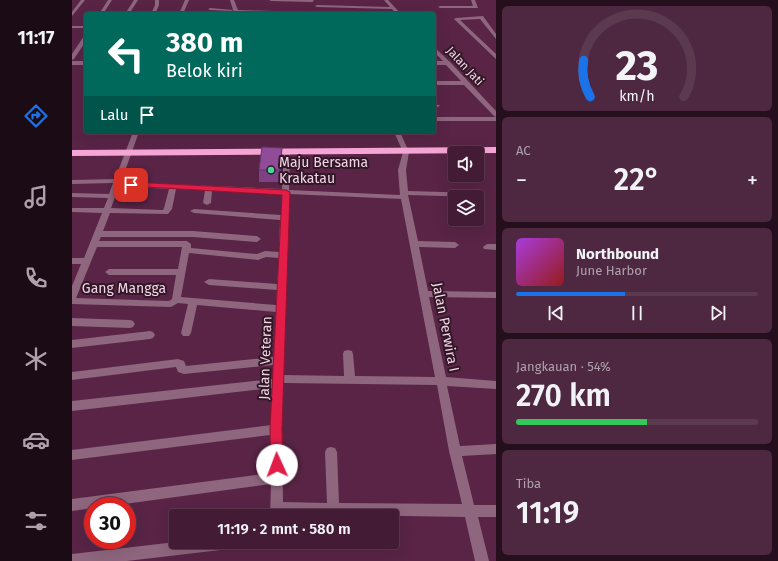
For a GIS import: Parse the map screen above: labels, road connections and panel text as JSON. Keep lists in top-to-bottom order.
{
  "streets": {
    "street": [
      "Jalan Jati",
      "Gang Mangga",
      "Jalan Perwira I",
      "Jalan Veteran"
    ]
  },
  "crossings": [
    ["Gang Mangga", "Jalan Veteran"]
  ],
  "places": ["Maju Bersama Krakatau"],
  "page": {
    "tabs": "11:17",
    "turn": ["380 m", "Belok kiri"],
    "then": "Lalu",
    "tile": [
      "AC",
      ["Jangkauan · 54%", "270 km"],
      ["Tiba", "11:19"]
    ],
    "heat": ["−", "22°", "+"],
    "song": ["Northbound", "June Harbor"],
    "limit": "30",
    "trip": "11:19 · 2 mnt · 580 m",
    "gauge": ["23", "km/h"]
  }
}
